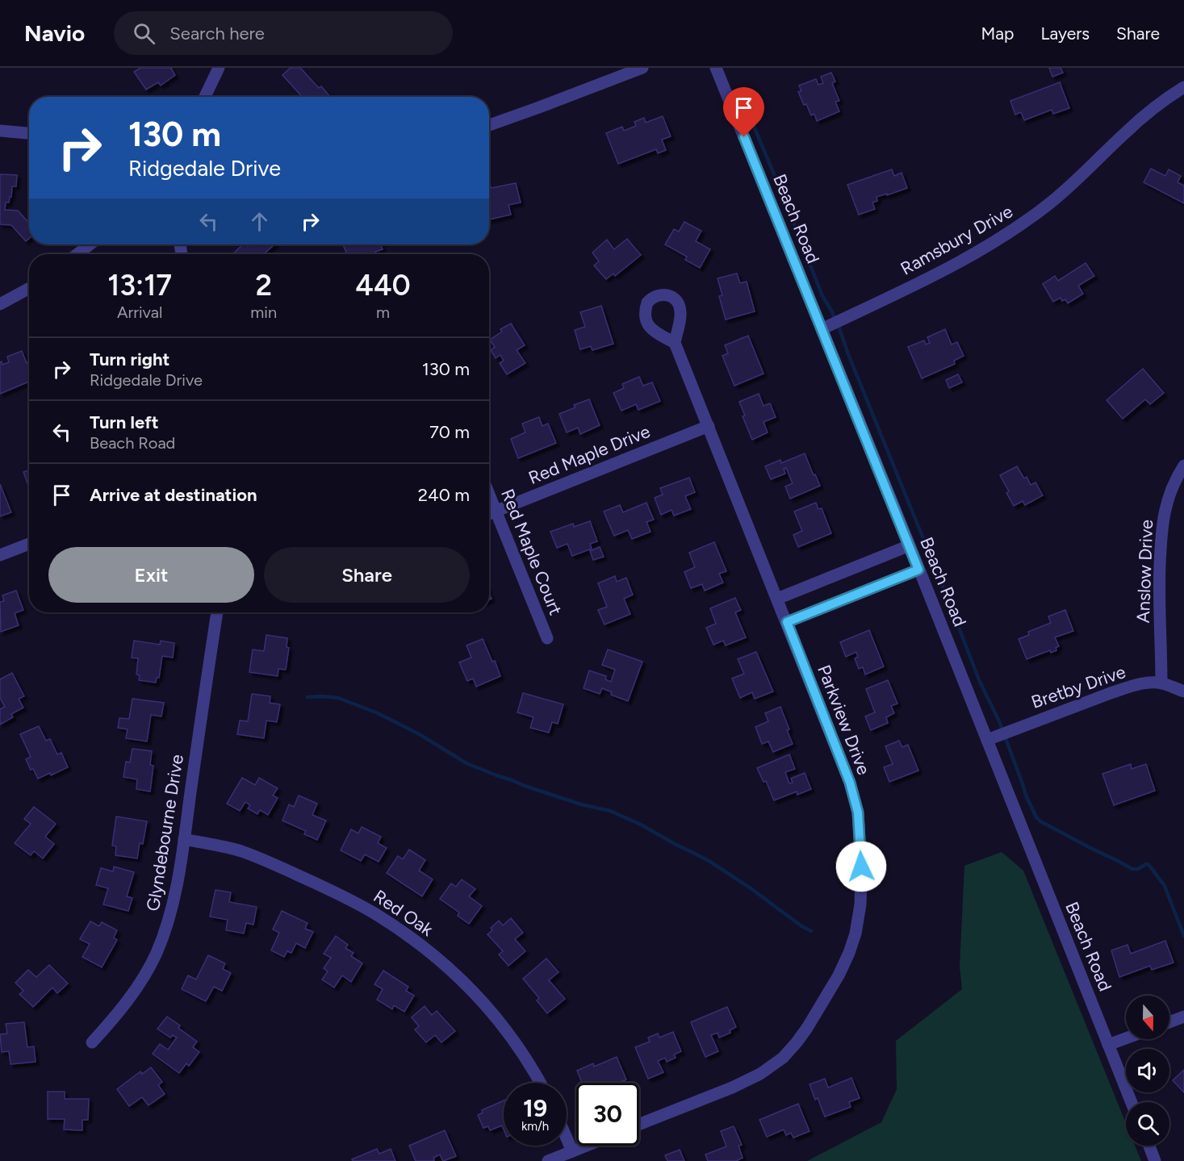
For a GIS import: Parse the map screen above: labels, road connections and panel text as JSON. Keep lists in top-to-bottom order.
{
  "streets": {
    "street": [
      "Beach Road",
      "Ramsbury Drive",
      "Red Maple Drive",
      "Red Maple Court",
      "Anslow Drive",
      "Bretby Drive",
      "Parkview Drive",
      "Glyndebourne Drive",
      "Red Oak"
    ]
  },
  "crossings": [
    ["Beach Road", "Ramsbury Drive"],
    ["Beach Road", "Bretby Drive"],
    ["Red Maple Drive", "Red Maple Court"],
    ["Red Maple Drive", "Parkview Drive"],
    ["Anslow Drive", "Bretby Drive"],
    ["Glyndebourne Drive", "Red Oak"]
  ],
  "north": "bottom",
  "page": {
    "header": "Navio",
    "search": "Search here",
    "nav": ["Map", "Layers", "Share"],
    "turn": ["130 m", "Ridgedale Drive"],
    "eta": [
      "13:17",
      "Arrival",
      "2",
      "min",
      "440",
      "m"
    ],
    "list": [
      {
        "name": "Turn right",
        "note": "Ridgedale Drive",
        "value": "130 m"
      },
      {
        "name": "Turn left",
        "note": "Beach Road",
        "value": "70 m"
      },
      {
        "name": "Arrive at destination",
        "value": "240 m"
      }
    ],
    "buttons": ["Exit", "Share"],
    "speed": "19 km/h",
    "limit": "30"
  }
}
